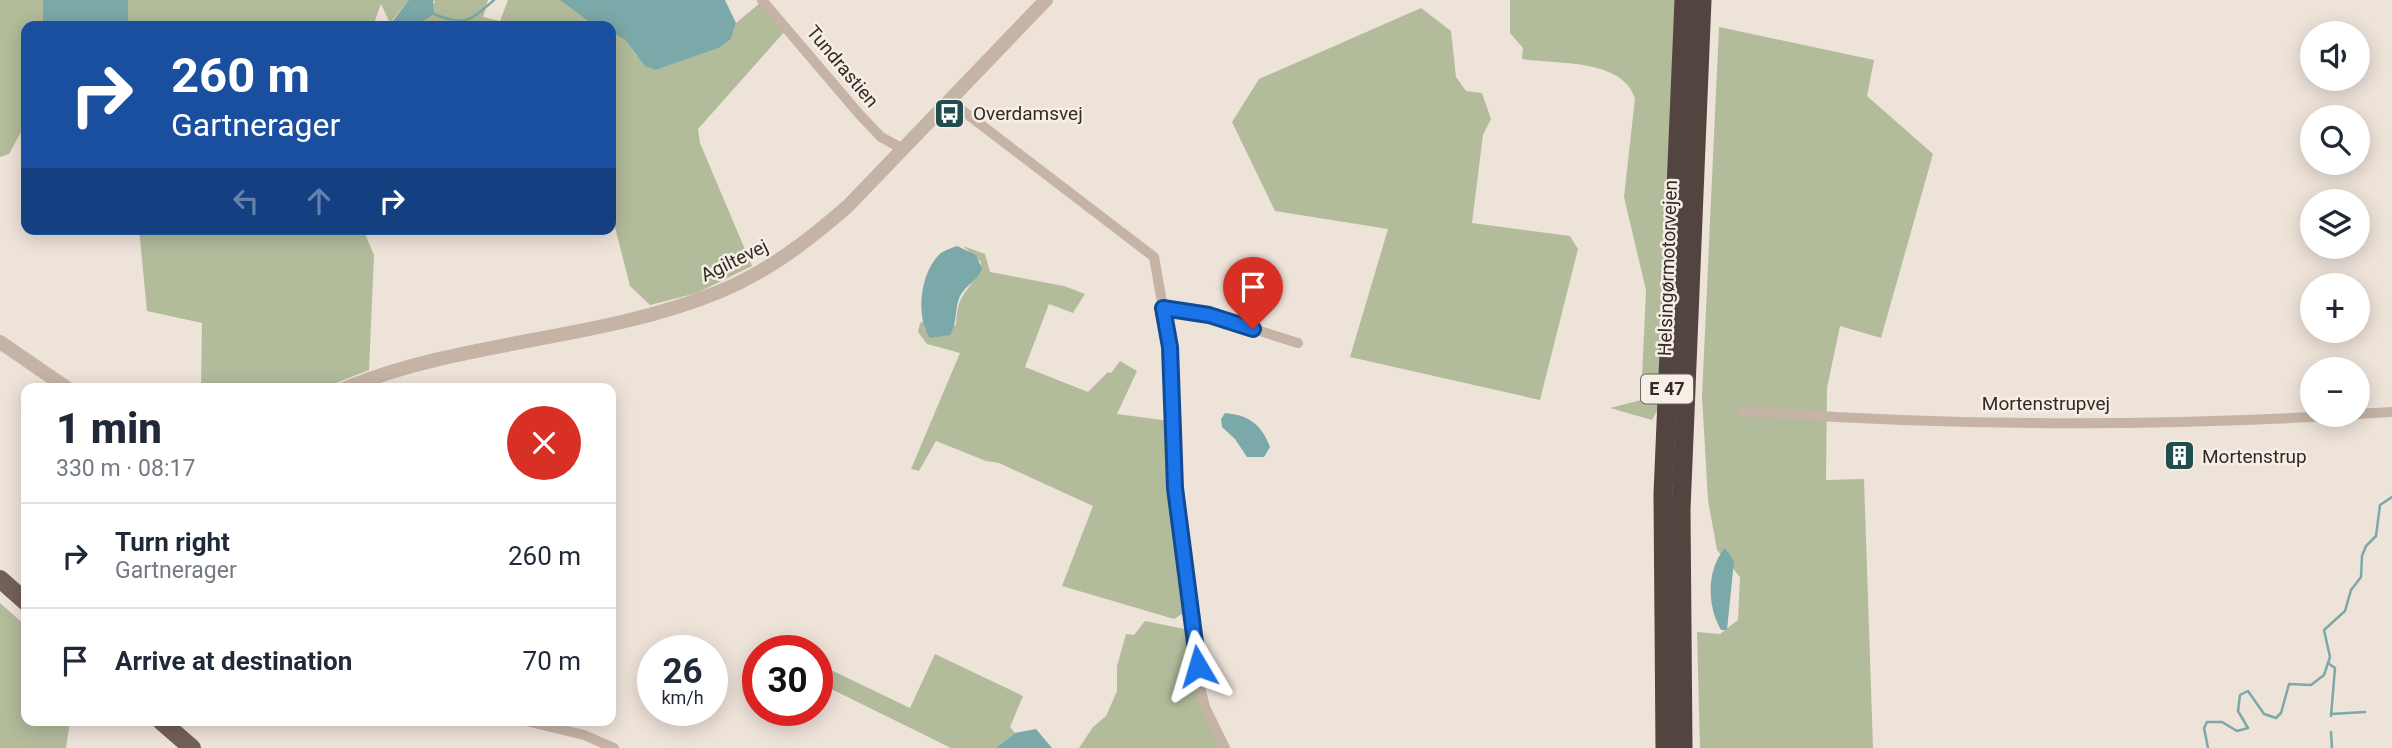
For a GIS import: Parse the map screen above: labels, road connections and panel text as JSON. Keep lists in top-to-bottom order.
{
  "streets": {
    "highway": ["Helsingørmotorvejen", "E 47"],
    "street": ["Tundrastien", "Agiltevej", "Mortenstrupvej"]
  },
  "crossings": [
    ["Tundrastien", "Agiltevej"]
  ],
  "places": {
    "bus stop": ["Overdamsvej"],
    "building": ["Mortenstrup"]
  },
  "page": {
    "map_buttons": ["+", "−"],
    "turn": ["260 m", "Gartnerager"],
    "heading": ["1 min", "330 m · 08:17"],
    "list": [
      {
        "name": "Turn right",
        "note": "Gartnerager",
        "value": "260 m"
      },
      {
        "name": "Arrive at destination",
        "value": "70 m"
      }
    ],
    "speed": "26 km/h",
    "limit": "30"
  }
}
